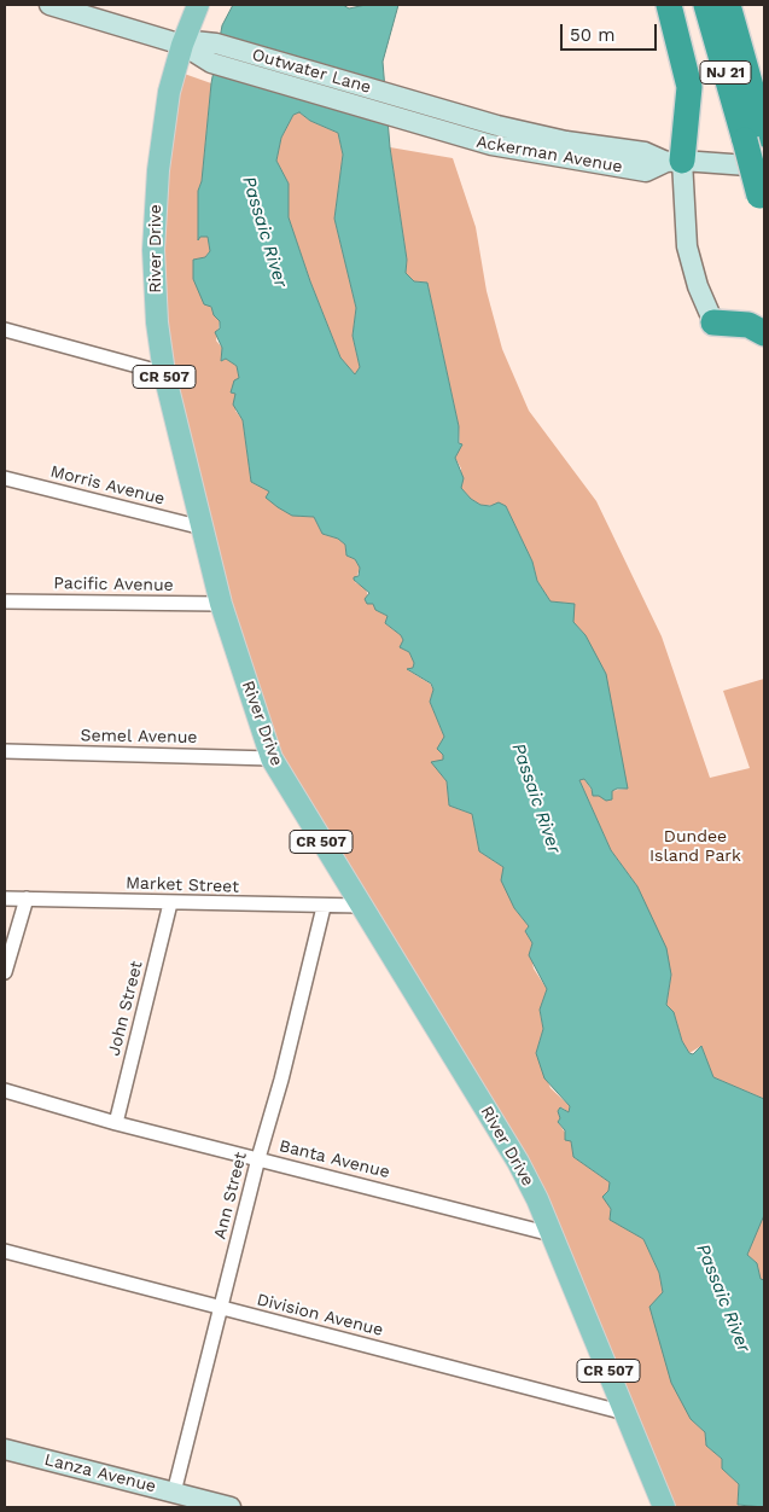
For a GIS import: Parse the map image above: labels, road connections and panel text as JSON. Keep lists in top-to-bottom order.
{
  "streets": {
    "highway": ["NJ 21"],
    "main road": ["River Drive", "CR 507"],
    "street": [
      "Outwater Lane",
      "Ackerman Avenue",
      "Morris Avenue",
      "Pacific Avenue",
      "Semel Avenue",
      "Market Street",
      "John Street",
      "Banta Avenue",
      "Ann Street",
      "Division Avenue",
      "Lanza Avenue"
    ]
  },
  "crossings": [
    ["Outwater Lane", "Ackerman Avenue"],
    ["Outwater Lane", "River Drive"],
    ["River Drive", "Morris Avenue"],
    ["River Drive", "Pacific Avenue"],
    ["River Drive", "Semel Avenue"],
    ["River Drive", "Market Street"],
    ["River Drive", "Banta Avenue"],
    ["River Drive", "Division Avenue"],
    ["Market Street", "John Street"],
    ["Market Street", "Ann Street"],
    ["John Street", "Banta Avenue"],
    ["Banta Avenue", "Ann Street"],
    ["Ann Street", "Division Avenue"],
    ["Ann Street", "Lanza Avenue"]
  ],
  "water": ["Passaic River"],
  "parks": ["Dundee Island Park"],
  "scale_bar": "50 m"
}
